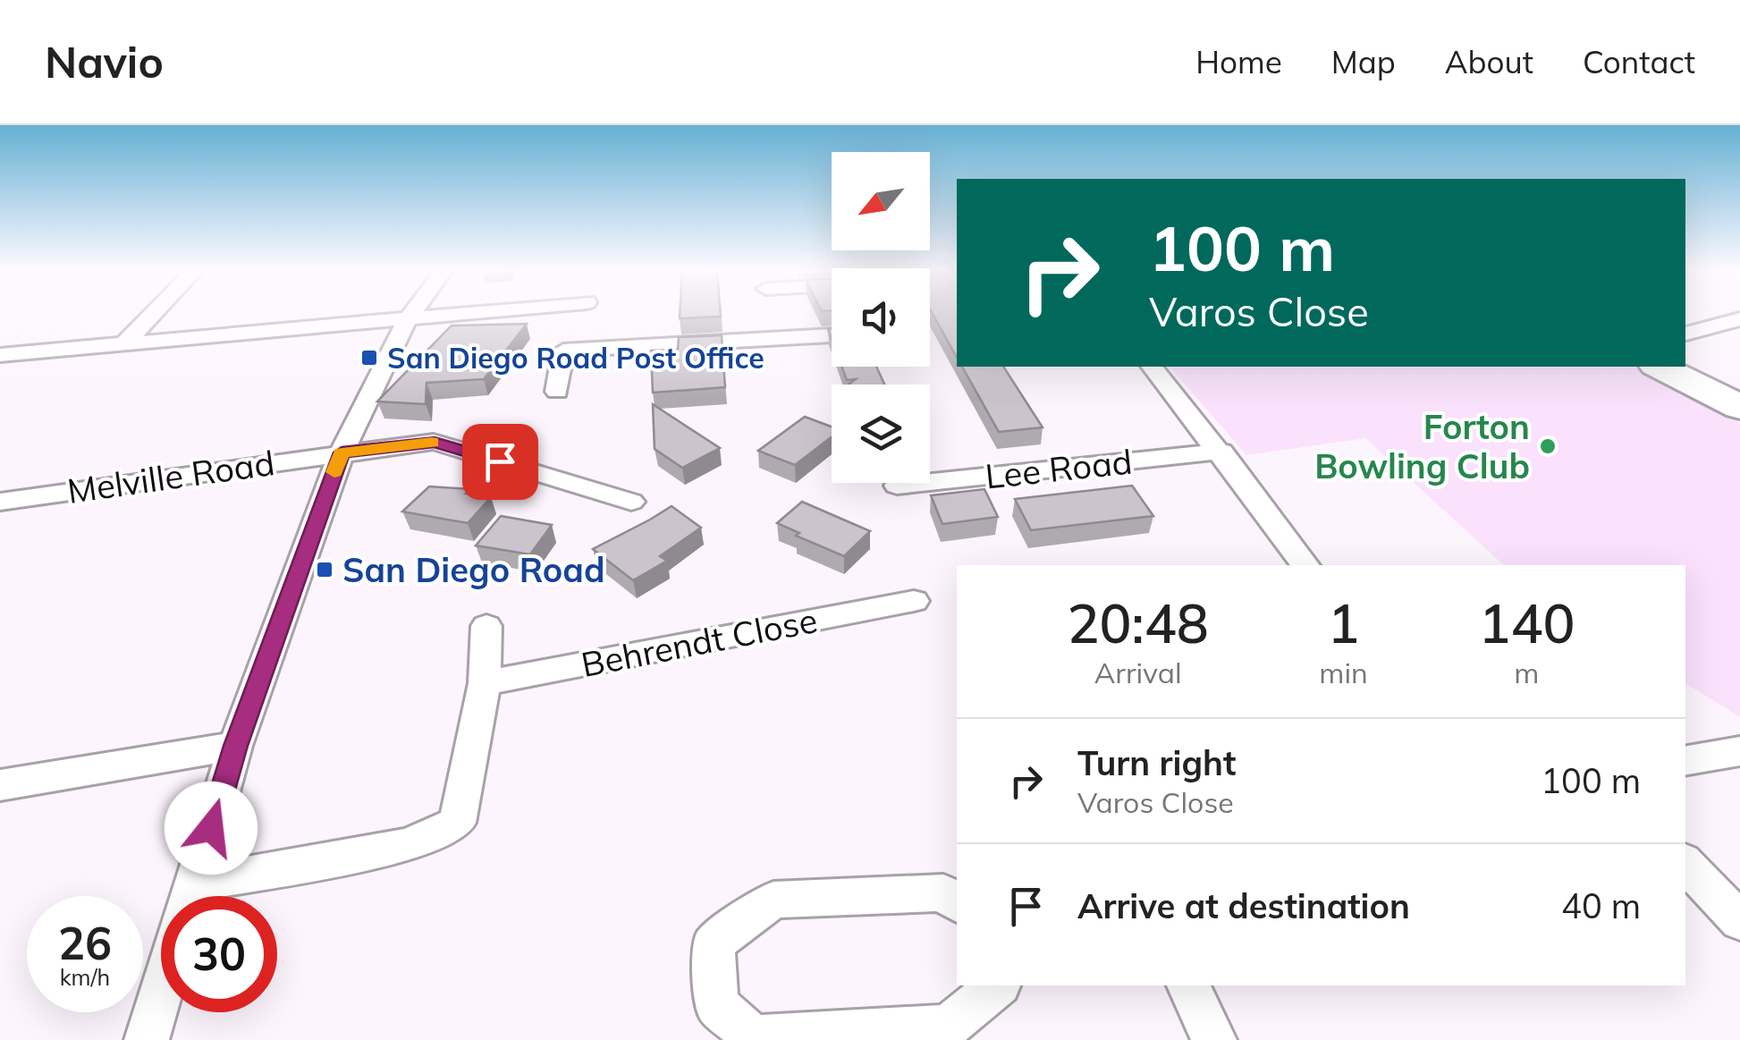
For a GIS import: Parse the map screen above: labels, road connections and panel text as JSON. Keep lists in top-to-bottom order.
{
  "streets": {
    "street": ["Lee Road", "Melville Road", "Behrendt Close"]
  },
  "places": {
    "transit": ["San Diego Road Post Office", "San Diego Road"],
    "other": ["Forton Bowling Club"]
  },
  "north": "bottom left",
  "page": {
    "header": "Navio",
    "nav": [
      "Home",
      "Map",
      "About",
      "Contact"
    ],
    "turn": ["100 m", "Varos Close"],
    "eta": [
      "20:48",
      "Arrival",
      "1",
      "min",
      "140",
      "m"
    ],
    "list": [
      {
        "name": "Turn right",
        "note": "Varos Close",
        "value": "100 m"
      },
      {
        "name": "Arrive at destination",
        "value": "40 m"
      }
    ],
    "speed": "26 km/h",
    "limit": "30"
  }
}
